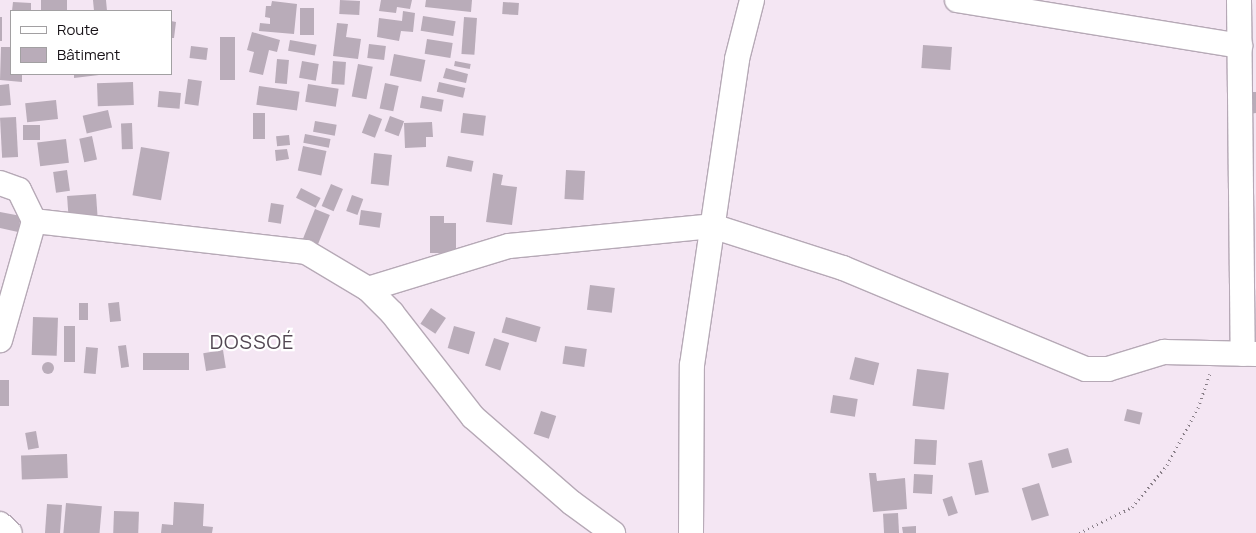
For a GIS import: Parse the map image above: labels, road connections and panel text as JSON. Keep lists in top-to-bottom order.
{
  "districts": ["DOSSOÉ"],
  "legend": ["Route", "Bâtiment"]
}
